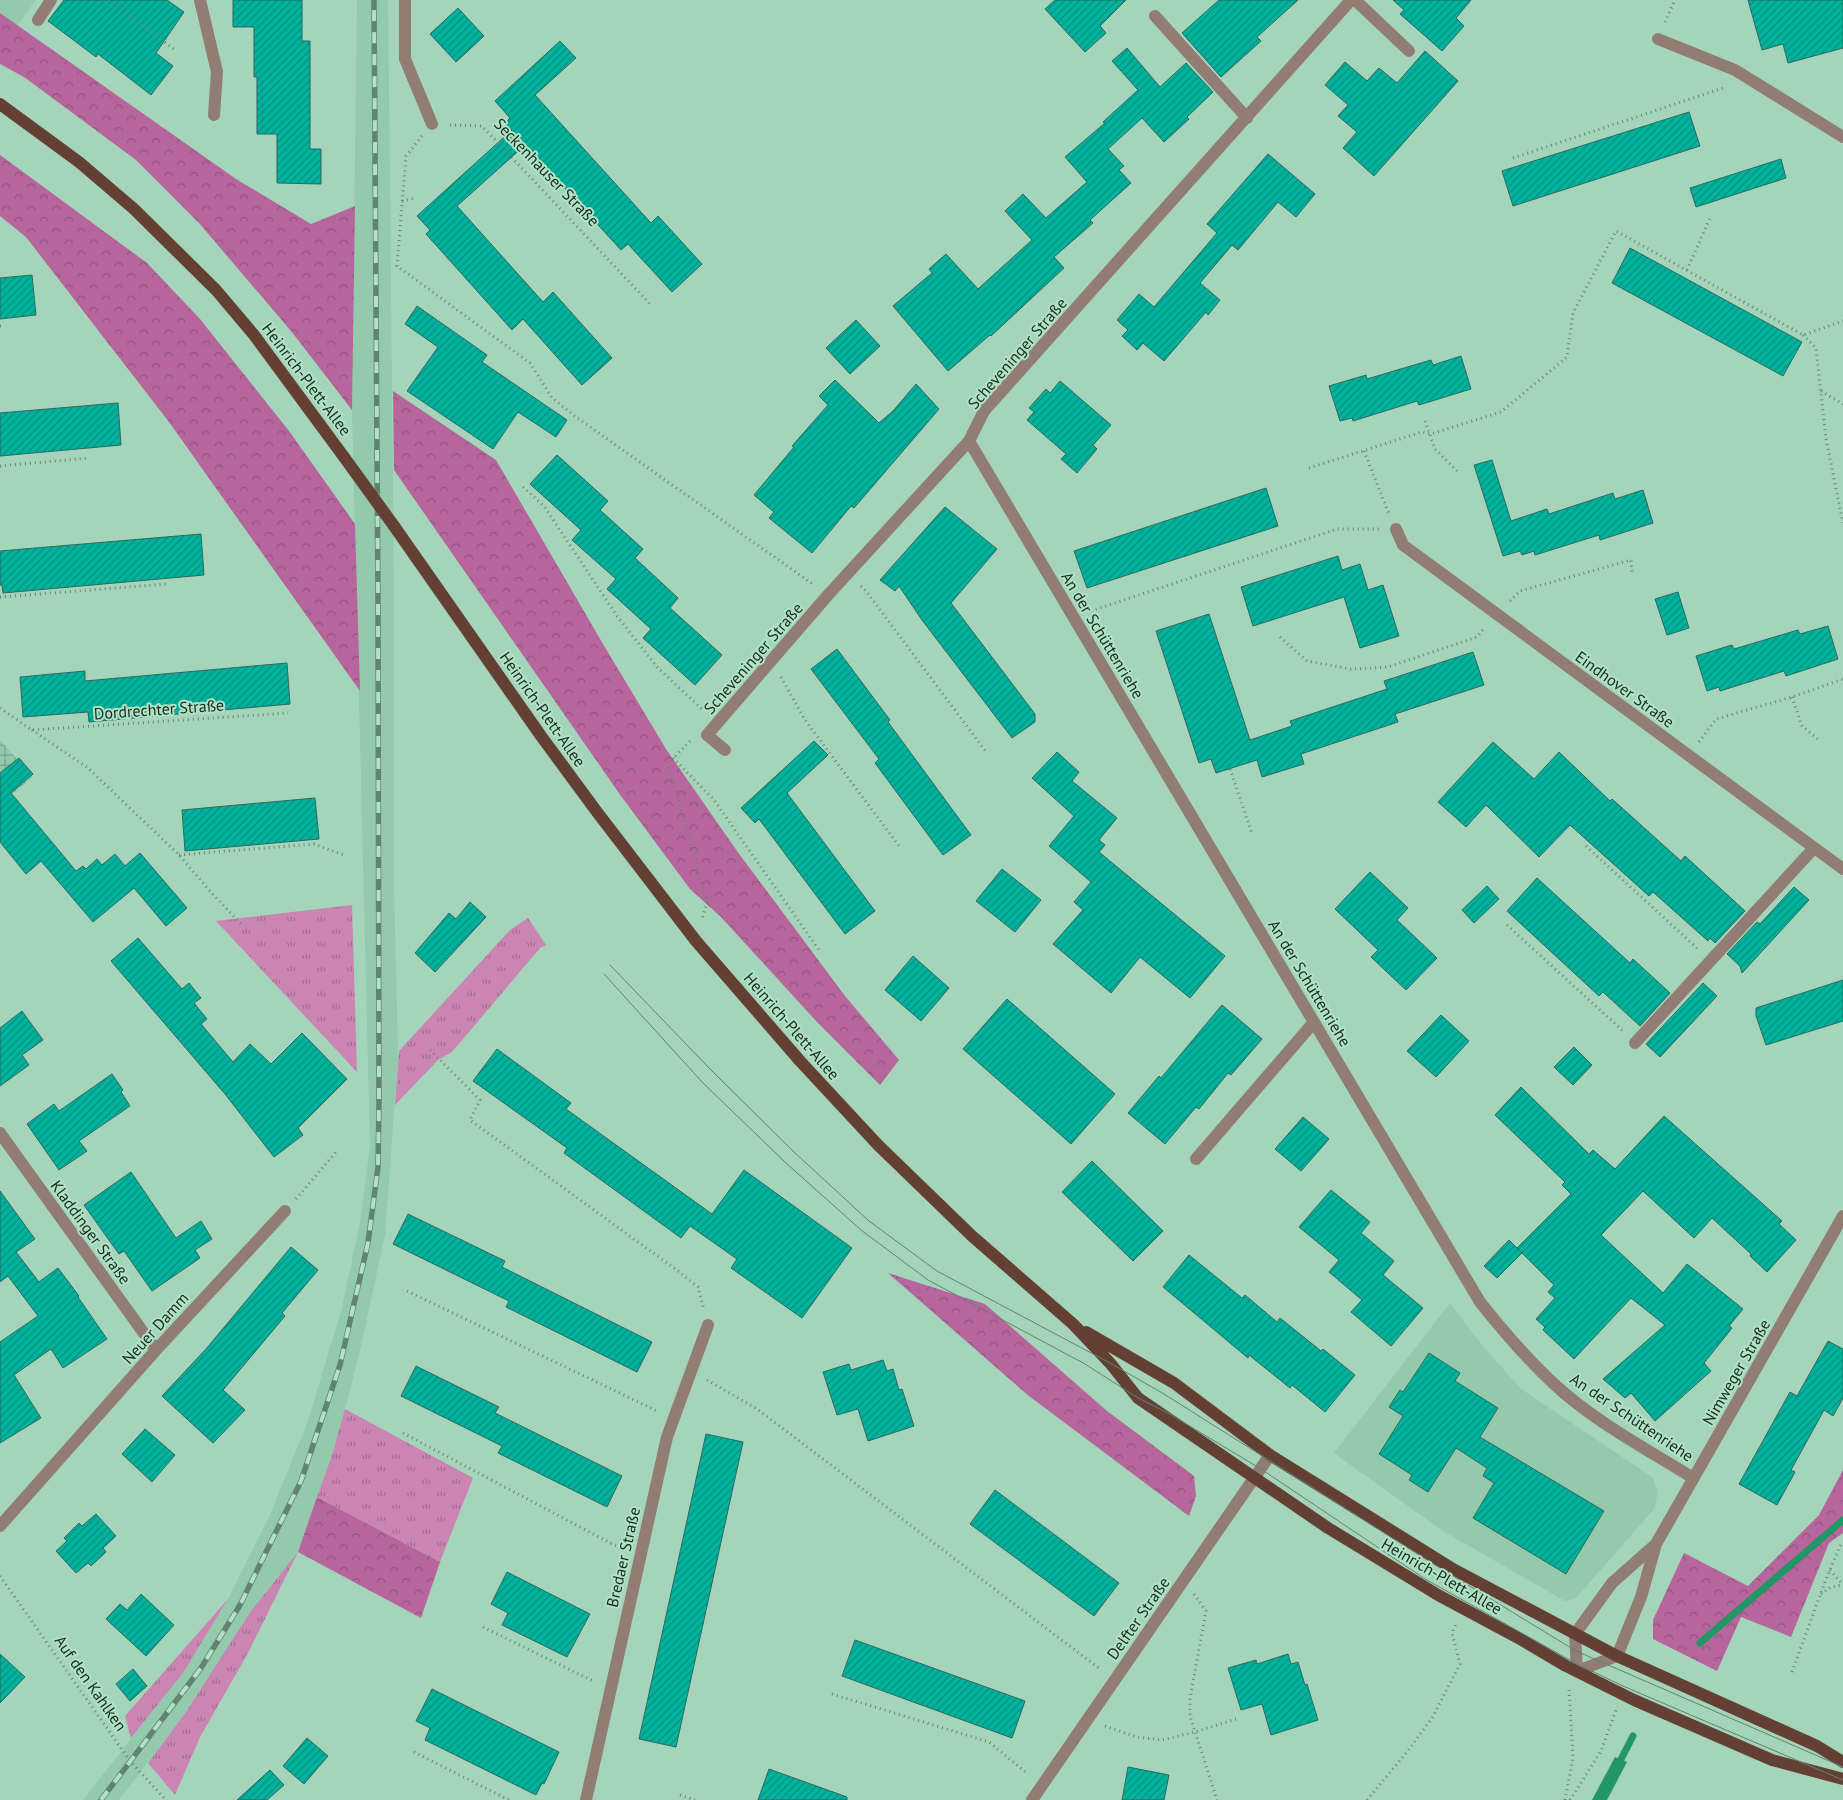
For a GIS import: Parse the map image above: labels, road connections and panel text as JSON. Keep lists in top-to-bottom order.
{
  "streets": {
    "main road": ["Heinrich-Plett-Allee"],
    "street": [
      "Scheveninger Straße",
      "An der Schüttenriehe",
      "Eindhover Straße",
      "Kladdinger Straße",
      "Neuer Damm",
      "Nimweger Straße",
      "Bredaer Straße",
      "Delfter Straße"
    ],
    "path": ["Seckenhauser Straße", "Dordrechter Straße", "Auf den Kahlken"]
  },
  "crossings": [
    ["Scheveninger Straße", "An der Schüttenriehe"],
    ["Heinrich-Plett-Allee", "Nimweger Straße"],
    ["Heinrich-Plett-Allee", "Delfter Straße"],
    ["An der Schüttenriehe", "Nimweger Straße"],
    ["Kladdinger Straße", "Neuer Damm"]
  ]
}
